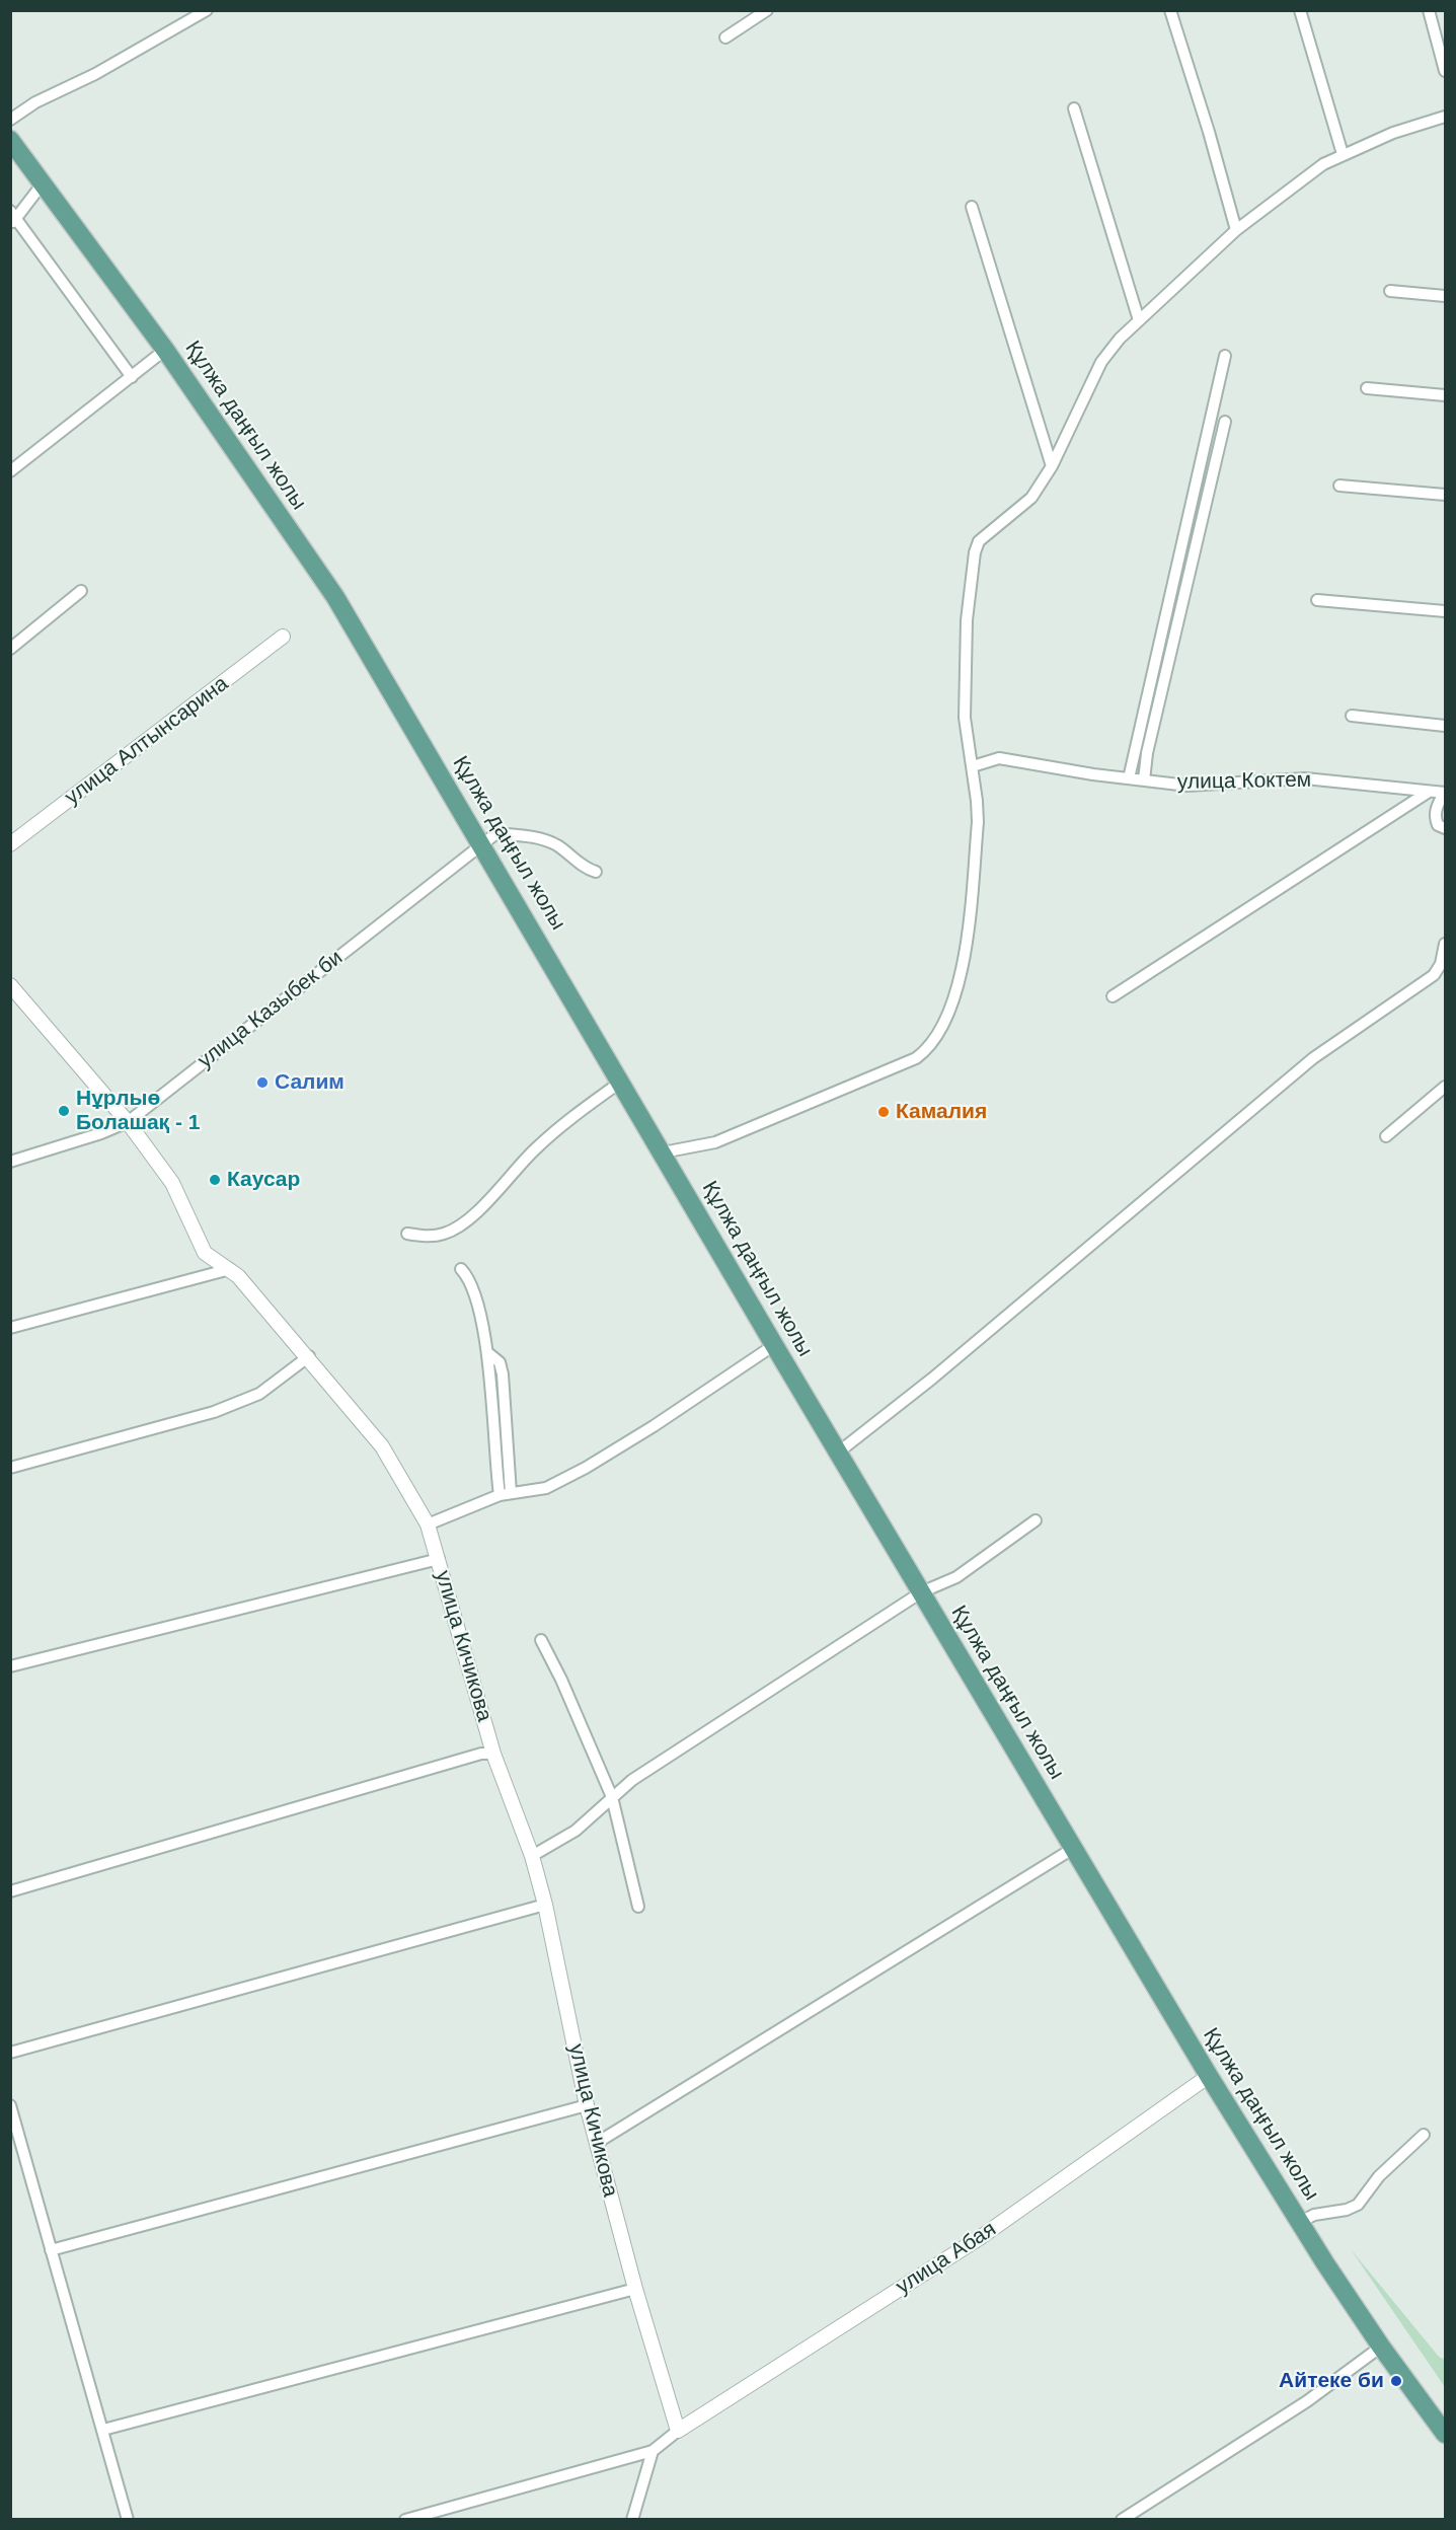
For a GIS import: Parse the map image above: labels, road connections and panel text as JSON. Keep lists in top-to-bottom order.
{
  "streets": {
    "main road": ["Құлжа даңғыл жолы"],
    "street": [
      "улица Алтынсарина",
      "улица Коктем",
      "улица Казыбек би",
      "улица Кичикова",
      "улица Абая"
    ]
  },
  "crossings": [
    ["Құлжа даңғыл жолы", "улица Казыбек би"],
    ["Құлжа даңғыл жолы", "улица Абая"],
    ["улица Казыбек би", "улица Кичикова"],
    ["улица Кичикова", "улица Абая"]
  ],
  "places": [
    "Салим",
    "Нұрлыө Болашақ - 1",
    "Камалия",
    "Каусар",
    "Айтеке би"
  ]
}
